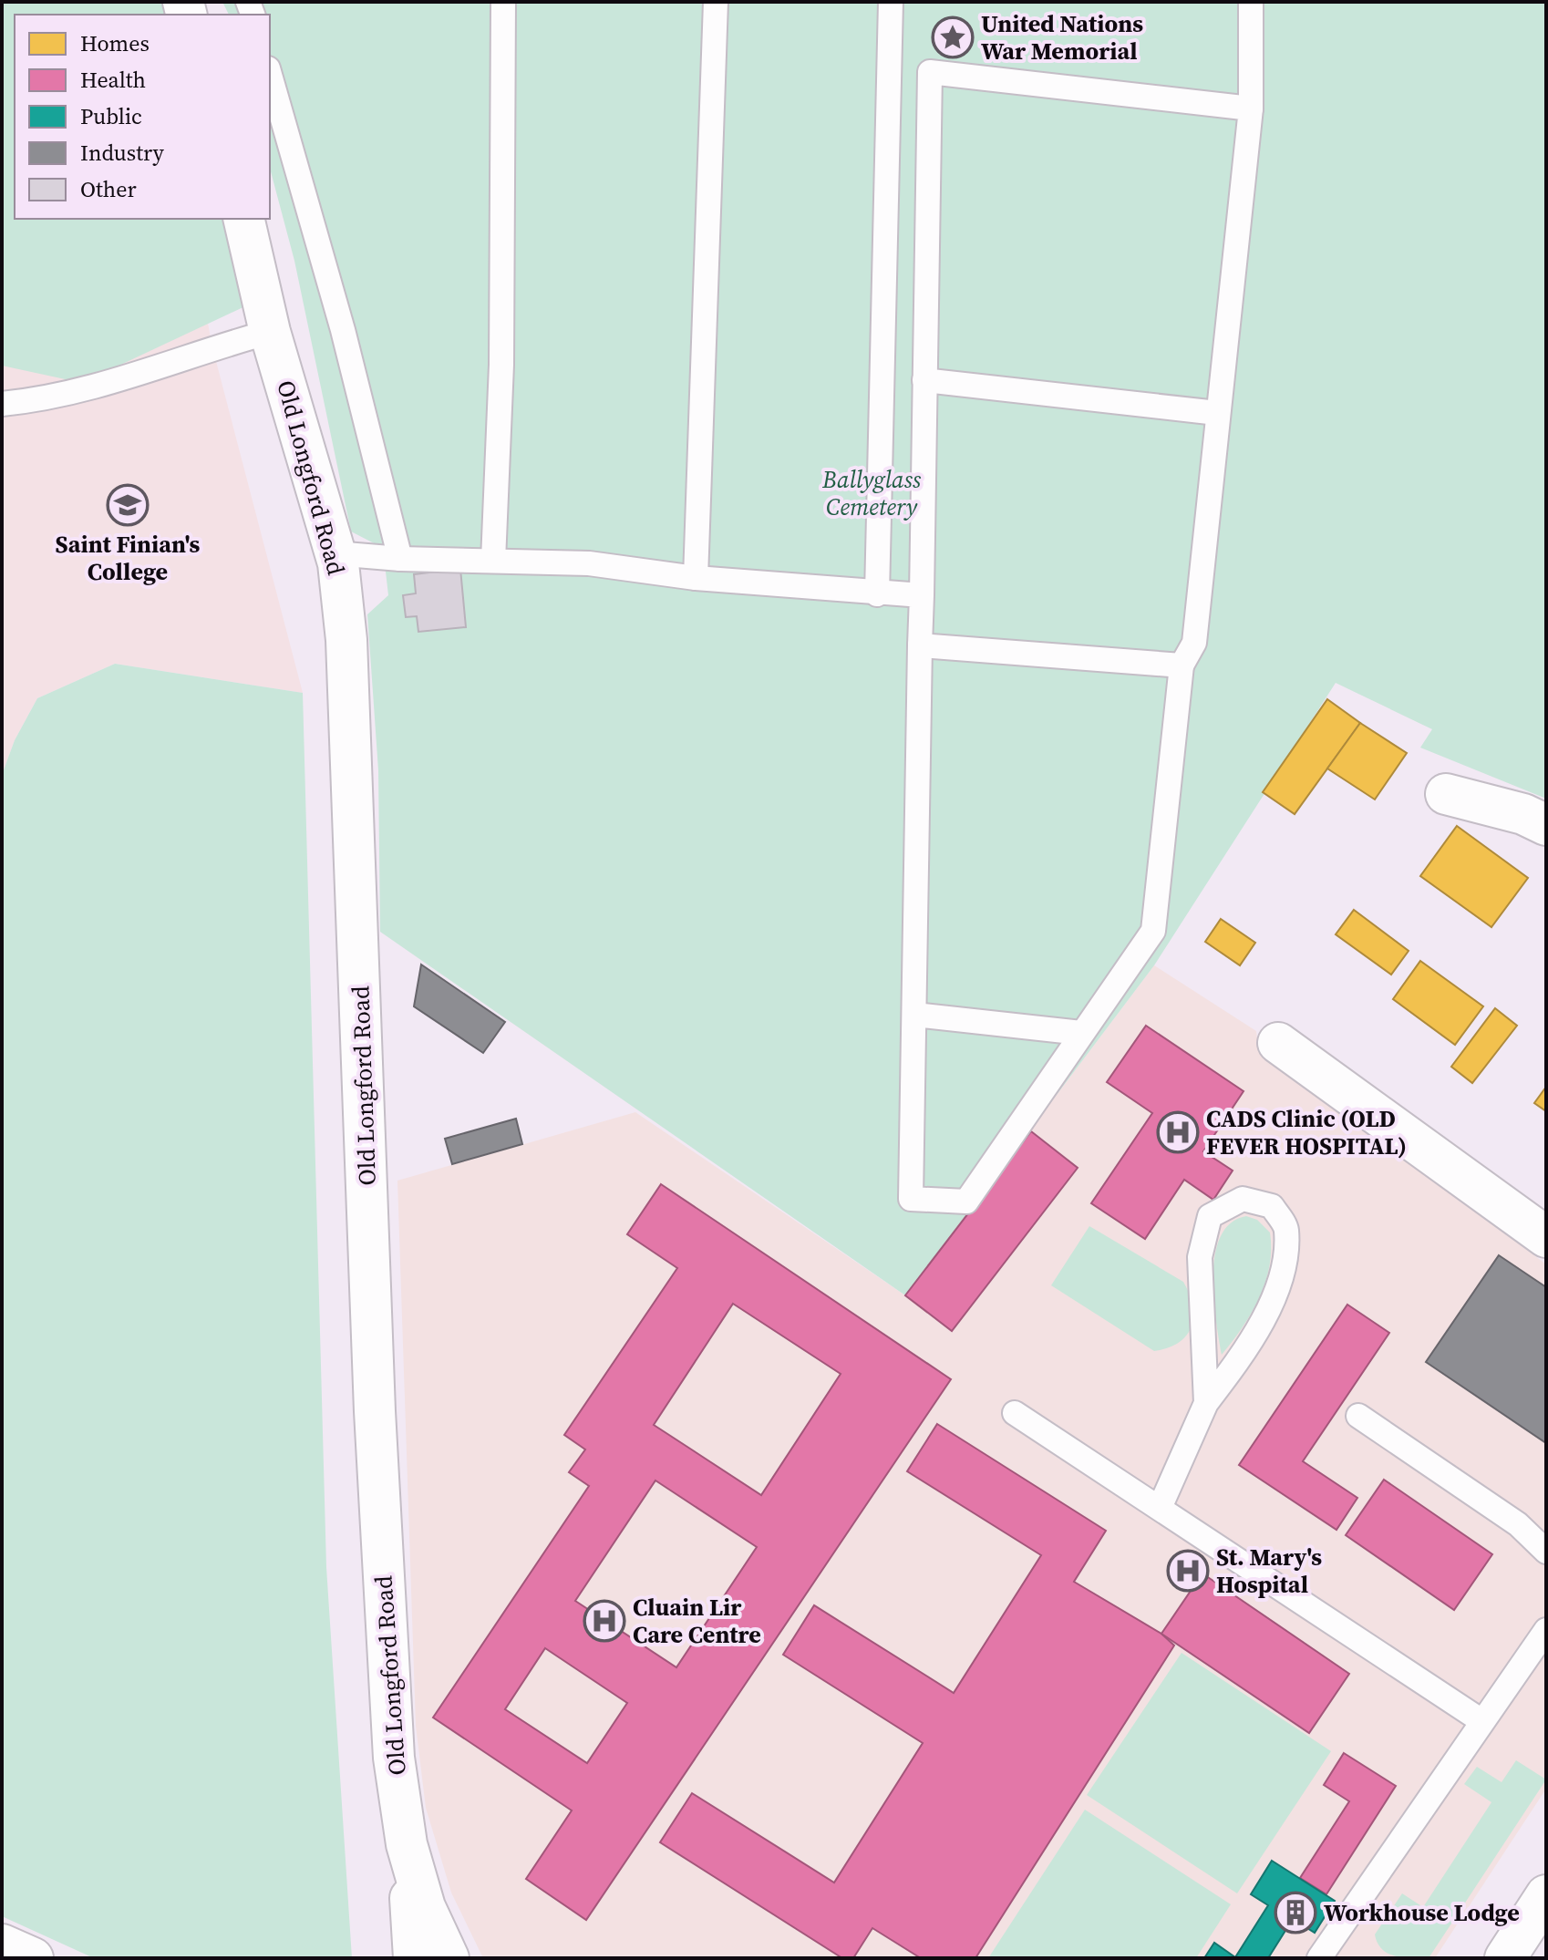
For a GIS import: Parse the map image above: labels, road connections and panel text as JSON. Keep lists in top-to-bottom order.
{
  "streets": {
    "street": ["Old Longford Road"]
  },
  "parks": ["Ballyglass Cemetery"],
  "places": {
    "place": ["United Nations War Memorial"],
    "school or university": ["Saint Finian's College"],
    "hospital": ["CADS Clinic (OLD FEVER HOSPITAL)", "St. Mary's Hospital", "Cluain Lir Care Centre"],
    "building": ["Workhouse Lodge"]
  },
  "legend": [
    "Homes",
    "Health",
    "Public",
    "Industry",
    "Other"
  ]
}
